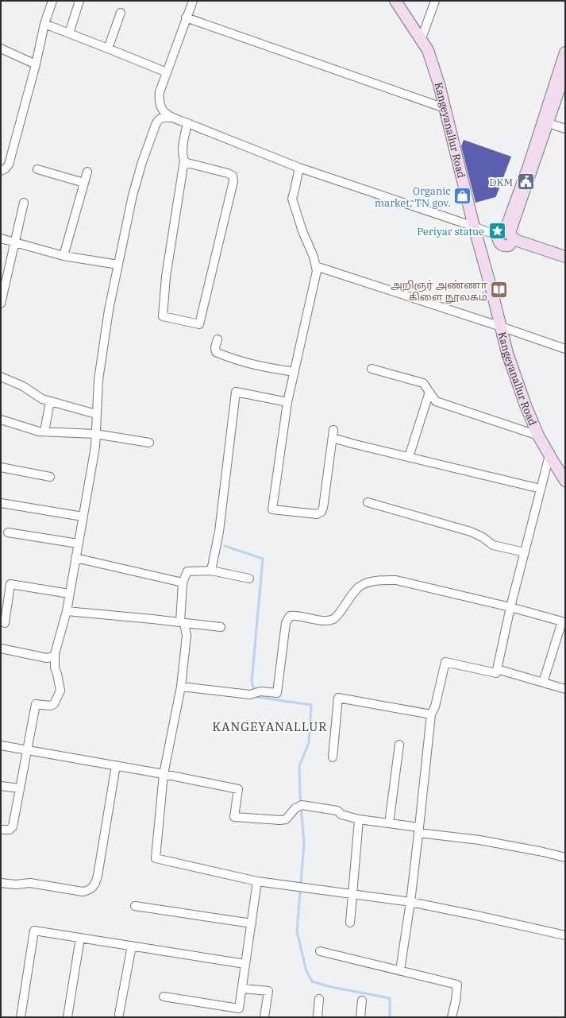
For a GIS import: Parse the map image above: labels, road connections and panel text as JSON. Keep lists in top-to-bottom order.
{
  "streets": {
    "street": ["Kangeyanallur Road"]
  },
  "districts": ["KANGEYANALLUR"],
  "places": {
    "public building": ["DKM"],
    "shop": ["Organic market, TN gov."],
    "place": ["Periyar statue"],
    "library": ["அறிஞர் அண்ணா கிளை நூலகம்"]
  }
}
